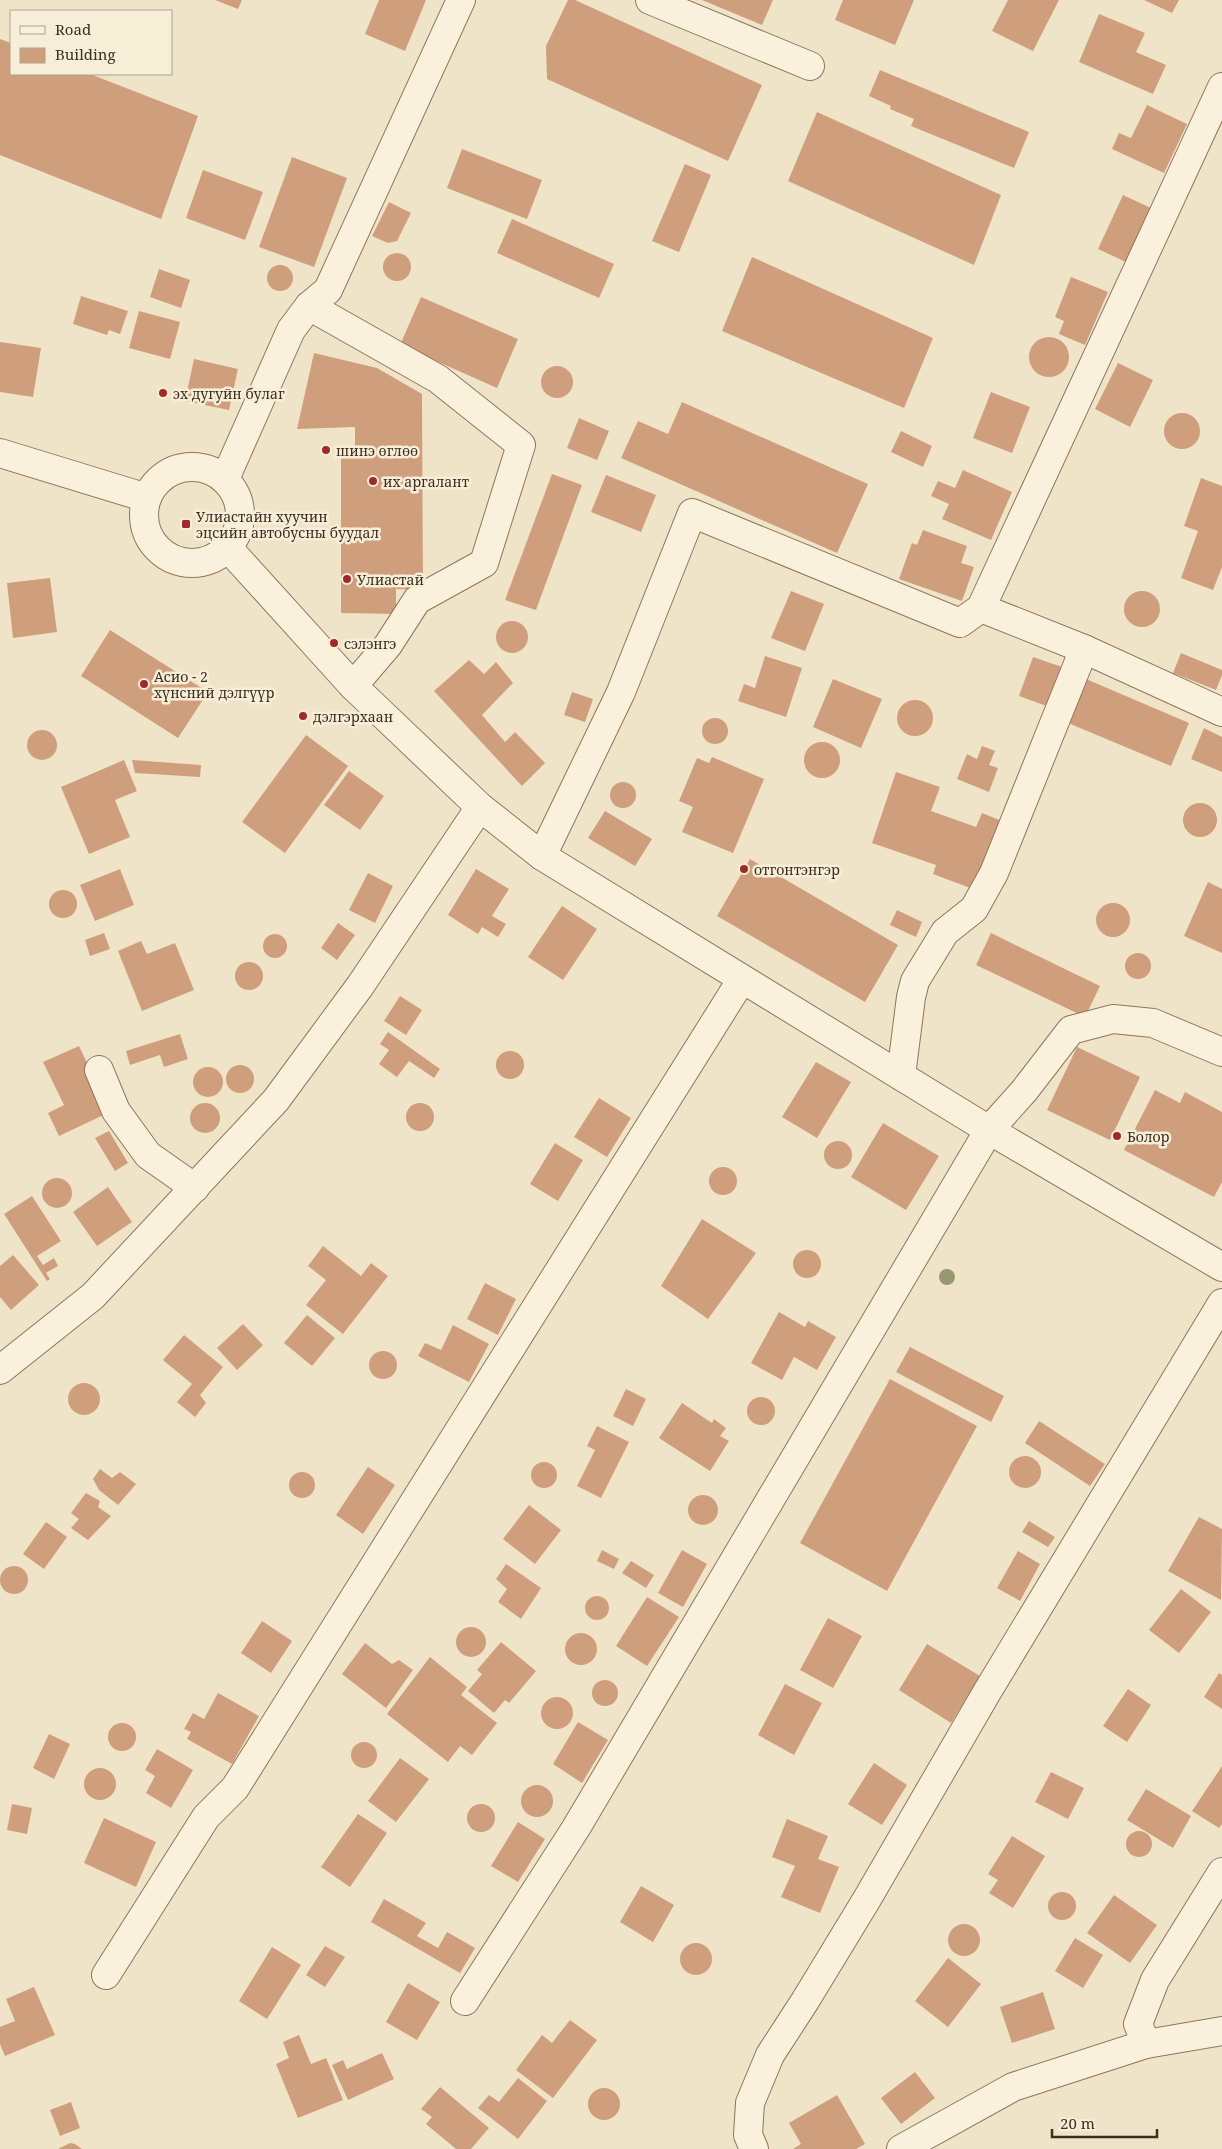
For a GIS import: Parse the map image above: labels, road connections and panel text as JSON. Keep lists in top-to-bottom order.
{
  "places": {
    "other": [
      "эх дугуйн булаг",
      "шинэ өглөө",
      "их аргалант",
      "Улиастай",
      "сэлэнгэ",
      "Асио - 2 хүнсний дэлгүүр",
      "дэлгэрхаан",
      "отгонтэнгэр",
      "Болор"
    ],
    "transit": ["Улиастайн хуучин эцсийн автобусны буудал"]
  },
  "legend": ["Road", "Building"],
  "scale_bar": "20 m"
}
